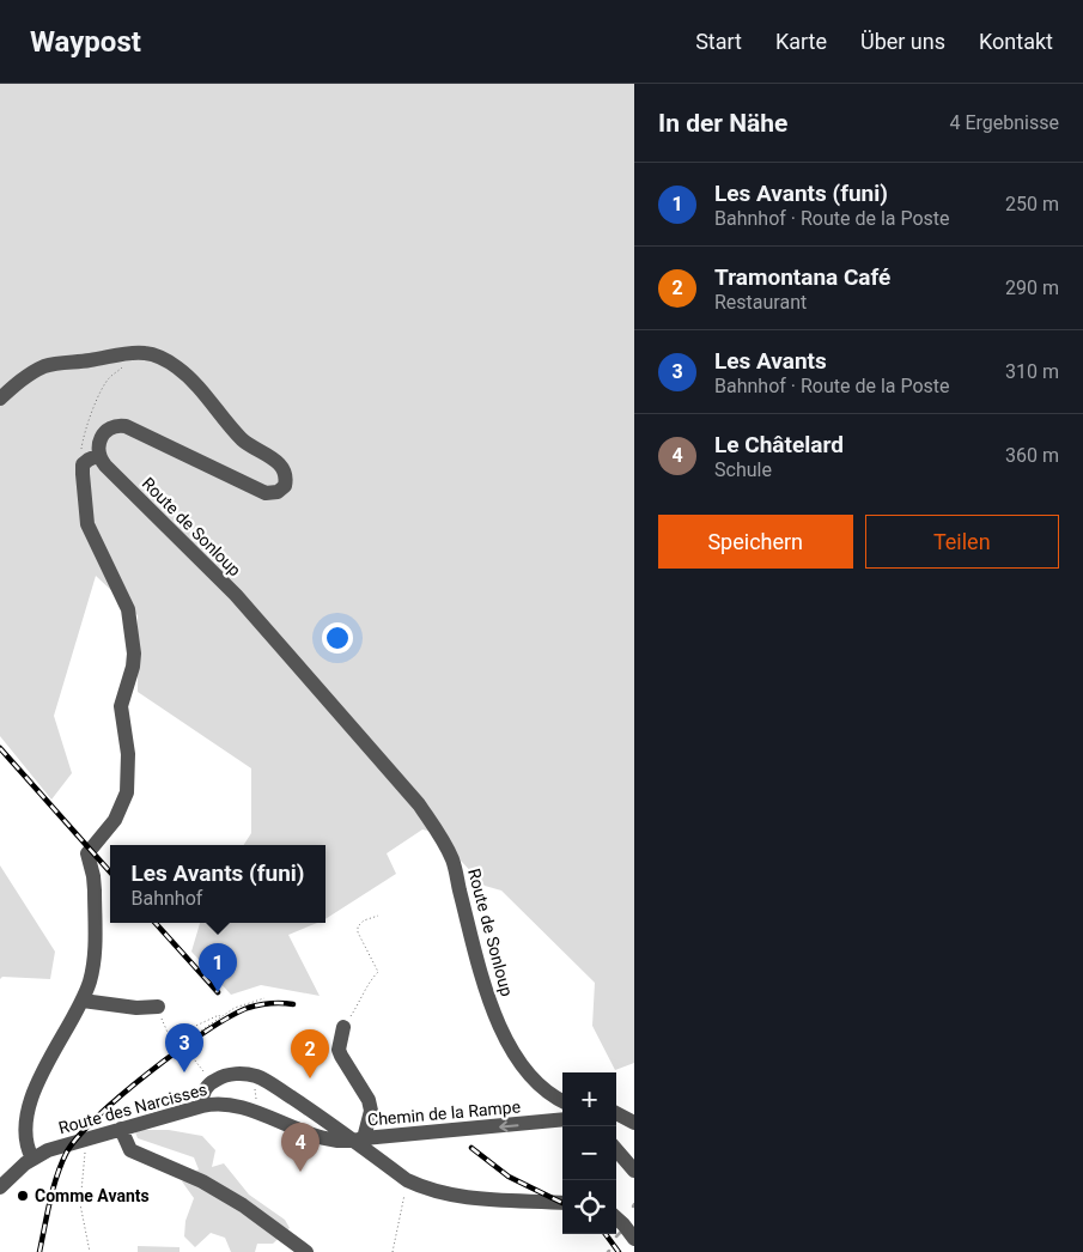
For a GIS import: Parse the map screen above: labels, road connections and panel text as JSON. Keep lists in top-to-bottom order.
{
  "streets": {
    "street": ["Route de Sonloup", "Route des Narcisses", "Chemin de la Rampe"]
  },
  "crossings": [
    ["Route des Narcisses", "Chemin de la Rampe"]
  ],
  "places": ["Comme Avants"],
  "page": {
    "header": "Waypost",
    "nav": [
      "Start",
      "Karte",
      "Über uns",
      "Kontakt"
    ],
    "heading": ["In der Nähe", "4 Ergebnisse"],
    "list": [
      {
        "mark": "1",
        "name": "Les Avants (funi)",
        "note": "Bahnhof · Route de la Poste",
        "value": "250 m"
      },
      {
        "mark": "2",
        "name": "Tramontana Café",
        "note": "Restaurant",
        "value": "290 m"
      },
      {
        "mark": "3",
        "name": "Les Avants",
        "note": "Bahnhof · Route de la Poste",
        "value": "310 m"
      },
      {
        "mark": "4",
        "name": "Le Châtelard",
        "note": "Schule",
        "value": "360 m"
      }
    ],
    "buttons": ["Speichern", "Teilen"],
    "popup": ["Les Avants (funi)", "Bahnhof"],
    "pins": [
      "1",
      "3",
      "2",
      "4"
    ],
    "map_buttons": ["+", "−"]
  }
}
